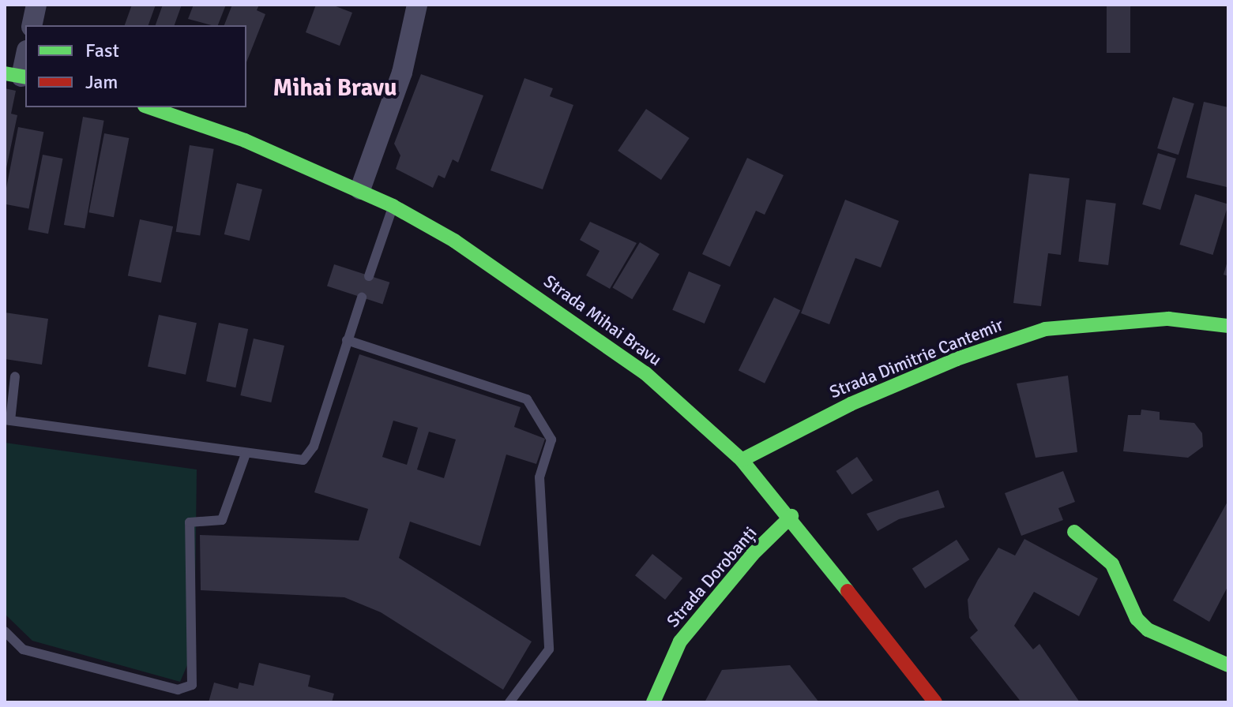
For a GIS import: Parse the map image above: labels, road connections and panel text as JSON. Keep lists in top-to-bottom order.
{
  "streets": {
    "main road": ["Strada Mihai Bravu", "Strada Dimitrie Cantemir", "Strada Dorobanți"]
  },
  "crossings": [
    ["Strada Mihai Bravu", "Strada Dimitrie Cantemir"],
    ["Strada Mihai Bravu", "Strada Dorobanți"]
  ],
  "districts": ["Mihai Bravu"],
  "legend": ["Fast", "Jam"]
}
